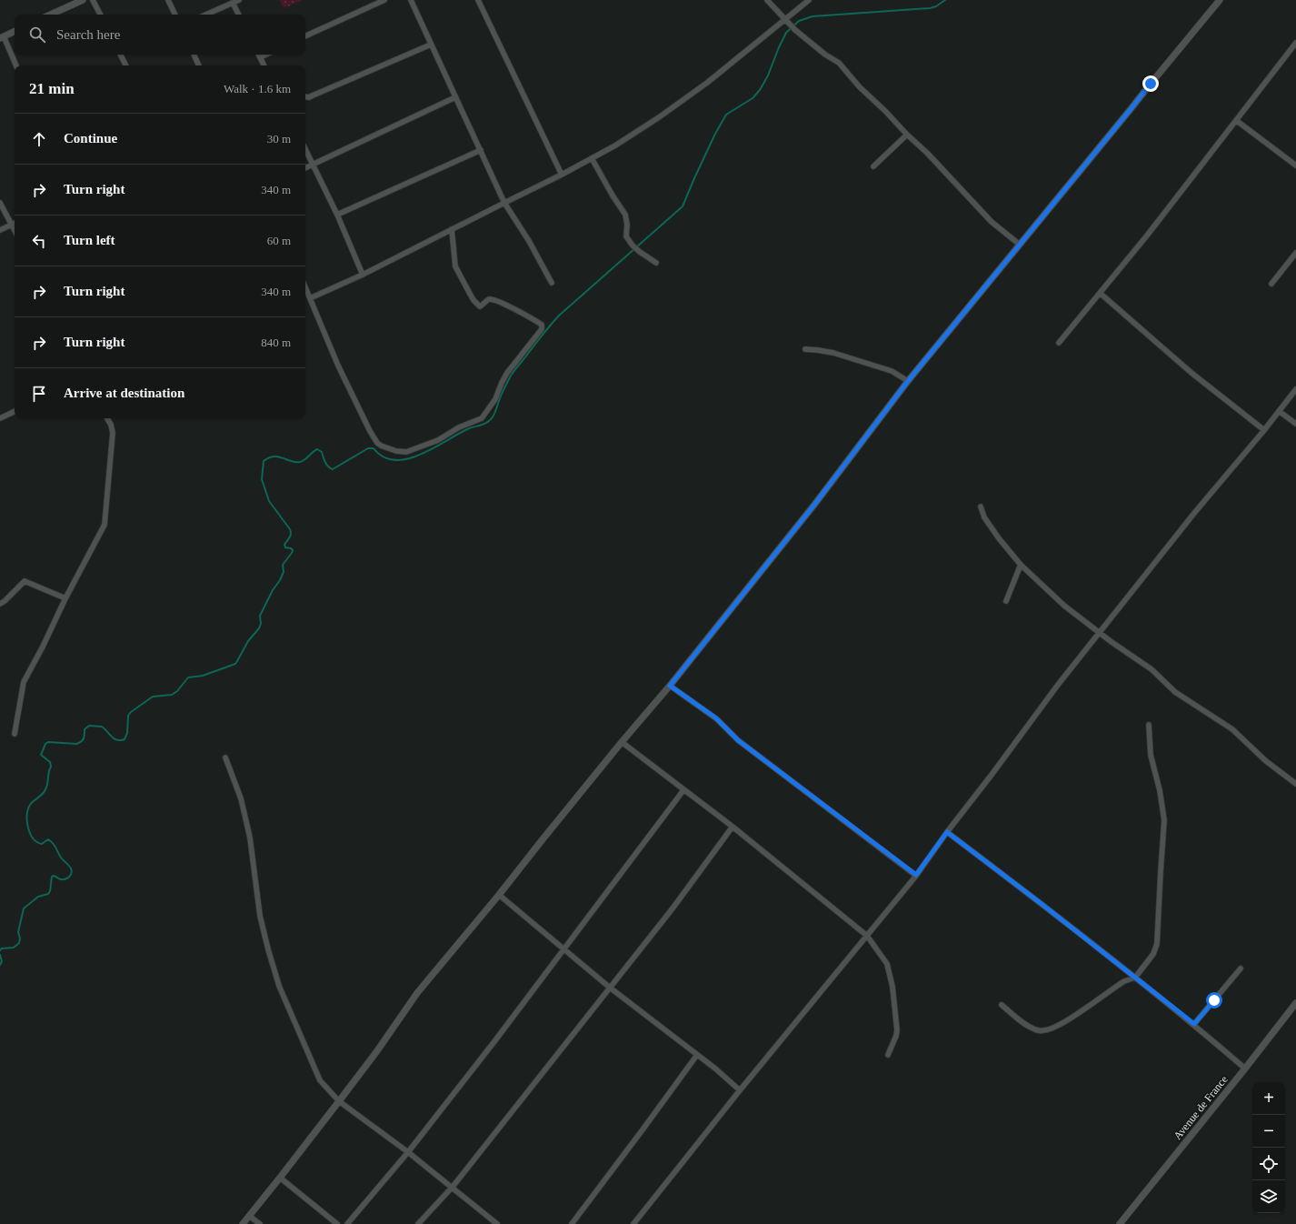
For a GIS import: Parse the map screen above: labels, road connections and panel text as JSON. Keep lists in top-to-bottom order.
{
  "streets": {
    "street": ["Avenue de France"]
  },
  "page": {
    "search": "Search here",
    "heading": ["21 min", "Walk · 1.6 km"],
    "list": [
      ["Continue", "30 m"],
      ["Turn right", "340 m"],
      ["Turn left", "60 m"],
      ["Turn right", "340 m"],
      ["Turn right", "840 m"],
      "Arrive at destination"
    ],
    "map_buttons": ["+", "−"]
  }
}
